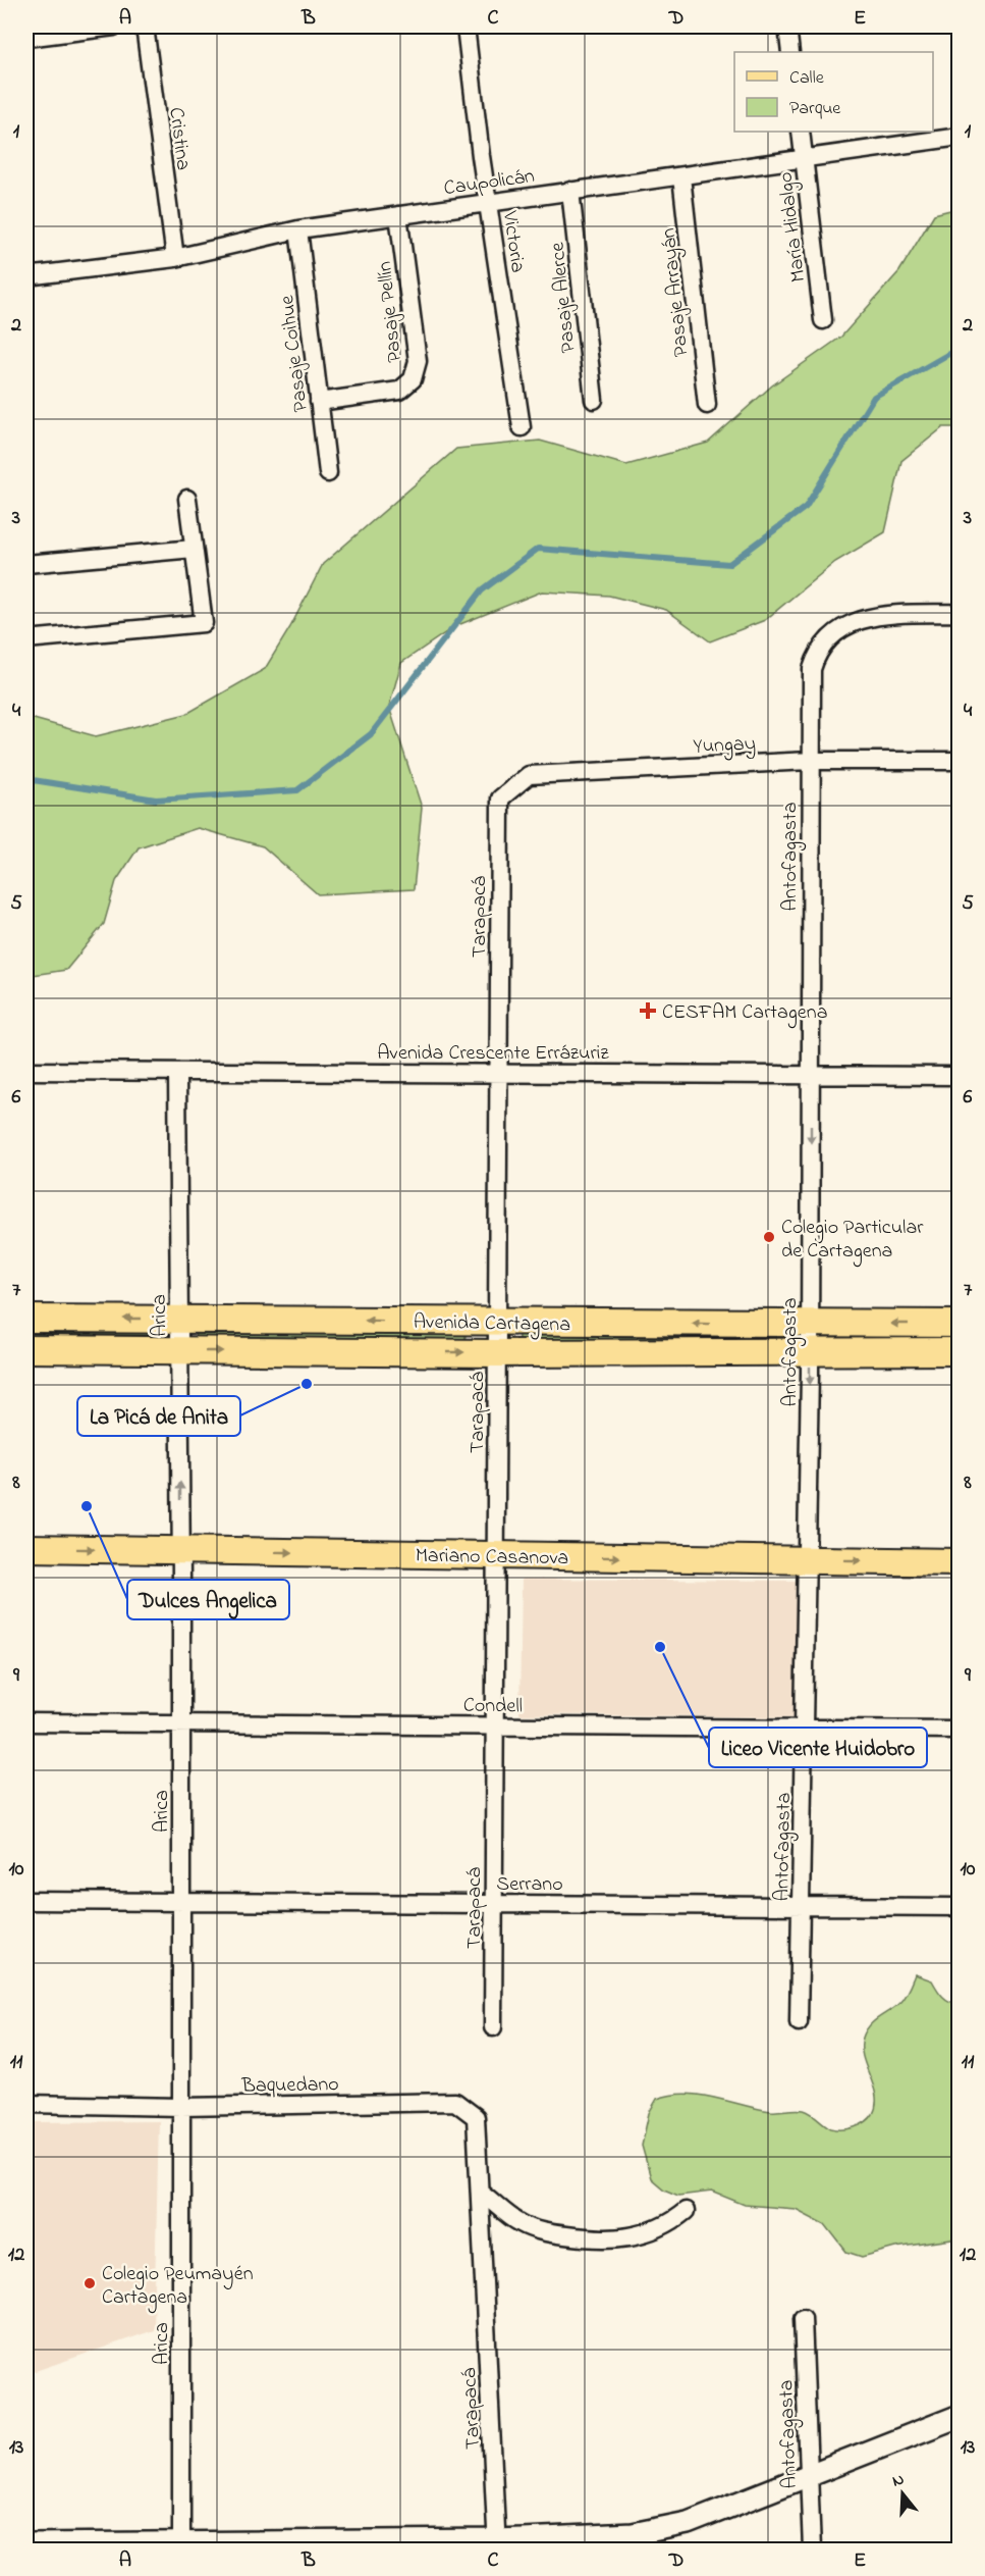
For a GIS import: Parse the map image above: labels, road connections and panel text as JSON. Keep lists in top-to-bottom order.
{
  "streets": {
    "main road": ["Avenida Cartagena", "Mariano Casanova"],
    "street": [
      "Cristina",
      "Caupolicán",
      "María Hidalgo",
      "Victoria",
      "Pasaje Arrayán",
      "Pasaje Alerce",
      "Pasaje Pellín",
      "Pasaje Coihue",
      "Yungay",
      "Antofagasta",
      "Tarapacá",
      "Avenida Crescente Errázuriz",
      "Arica",
      "Condell",
      "Serrano",
      "Baquedano"
    ]
  },
  "crossings": [
    ["Cristina", "Caupolicán"],
    ["Caupolicán", "María Hidalgo"],
    ["Caupolicán", "Victoria"],
    ["Caupolicán", "Pasaje Arrayán"],
    ["Caupolicán", "Pasaje Alerce"],
    ["Caupolicán", "Pasaje Pellín"],
    ["Caupolicán", "Pasaje Coihue"],
    ["Pasaje Pellín", "Pasaje Coihue"],
    ["Yungay", "Antofagasta"],
    ["Yungay", "Tarapacá"],
    ["Antofagasta", "Avenida Crescente Errázuriz"],
    ["Antofagasta", "Avenida Cartagena"],
    ["Antofagasta", "Mariano Casanova"],
    ["Antofagasta", "Condell"],
    ["Antofagasta", "Serrano"],
    ["Tarapacá", "Avenida Crescente Errázuriz"],
    ["Tarapacá", "Avenida Cartagena"],
    ["Tarapacá", "Mariano Casanova"],
    ["Tarapacá", "Condell"],
    ["Tarapacá", "Serrano"],
    ["Tarapacá", "Baquedano"],
    ["Avenida Crescente Errázuriz", "Arica"],
    ["Arica", "Avenida Cartagena"],
    ["Arica", "Mariano Casanova"],
    ["Arica", "Condell"],
    ["Arica", "Serrano"],
    ["Arica", "Baquedano"]
  ],
  "one_way": ["Mariano Casanova"],
  "places": {
    "health": ["CESFAM Cartagena"],
    "other": [
      "Colegio Particular de Cartagena",
      "La Picá de Anita",
      "Dulces Angelica",
      "Liceo Vicente Huidobro",
      "Colegio Peumayén Cartagena"
    ]
  },
  "legend": ["Calle", "Parque"],
  "north": "top",
  "grid": {
    "columns": [
      "A",
      "B",
      "C",
      "D",
      "E"
    ],
    "rows": [
      "1",
      "2",
      "3",
      "4",
      "5",
      "6",
      "7",
      "8",
      "9",
      "10",
      "11",
      "12",
      "13"
    ]
  }
}
